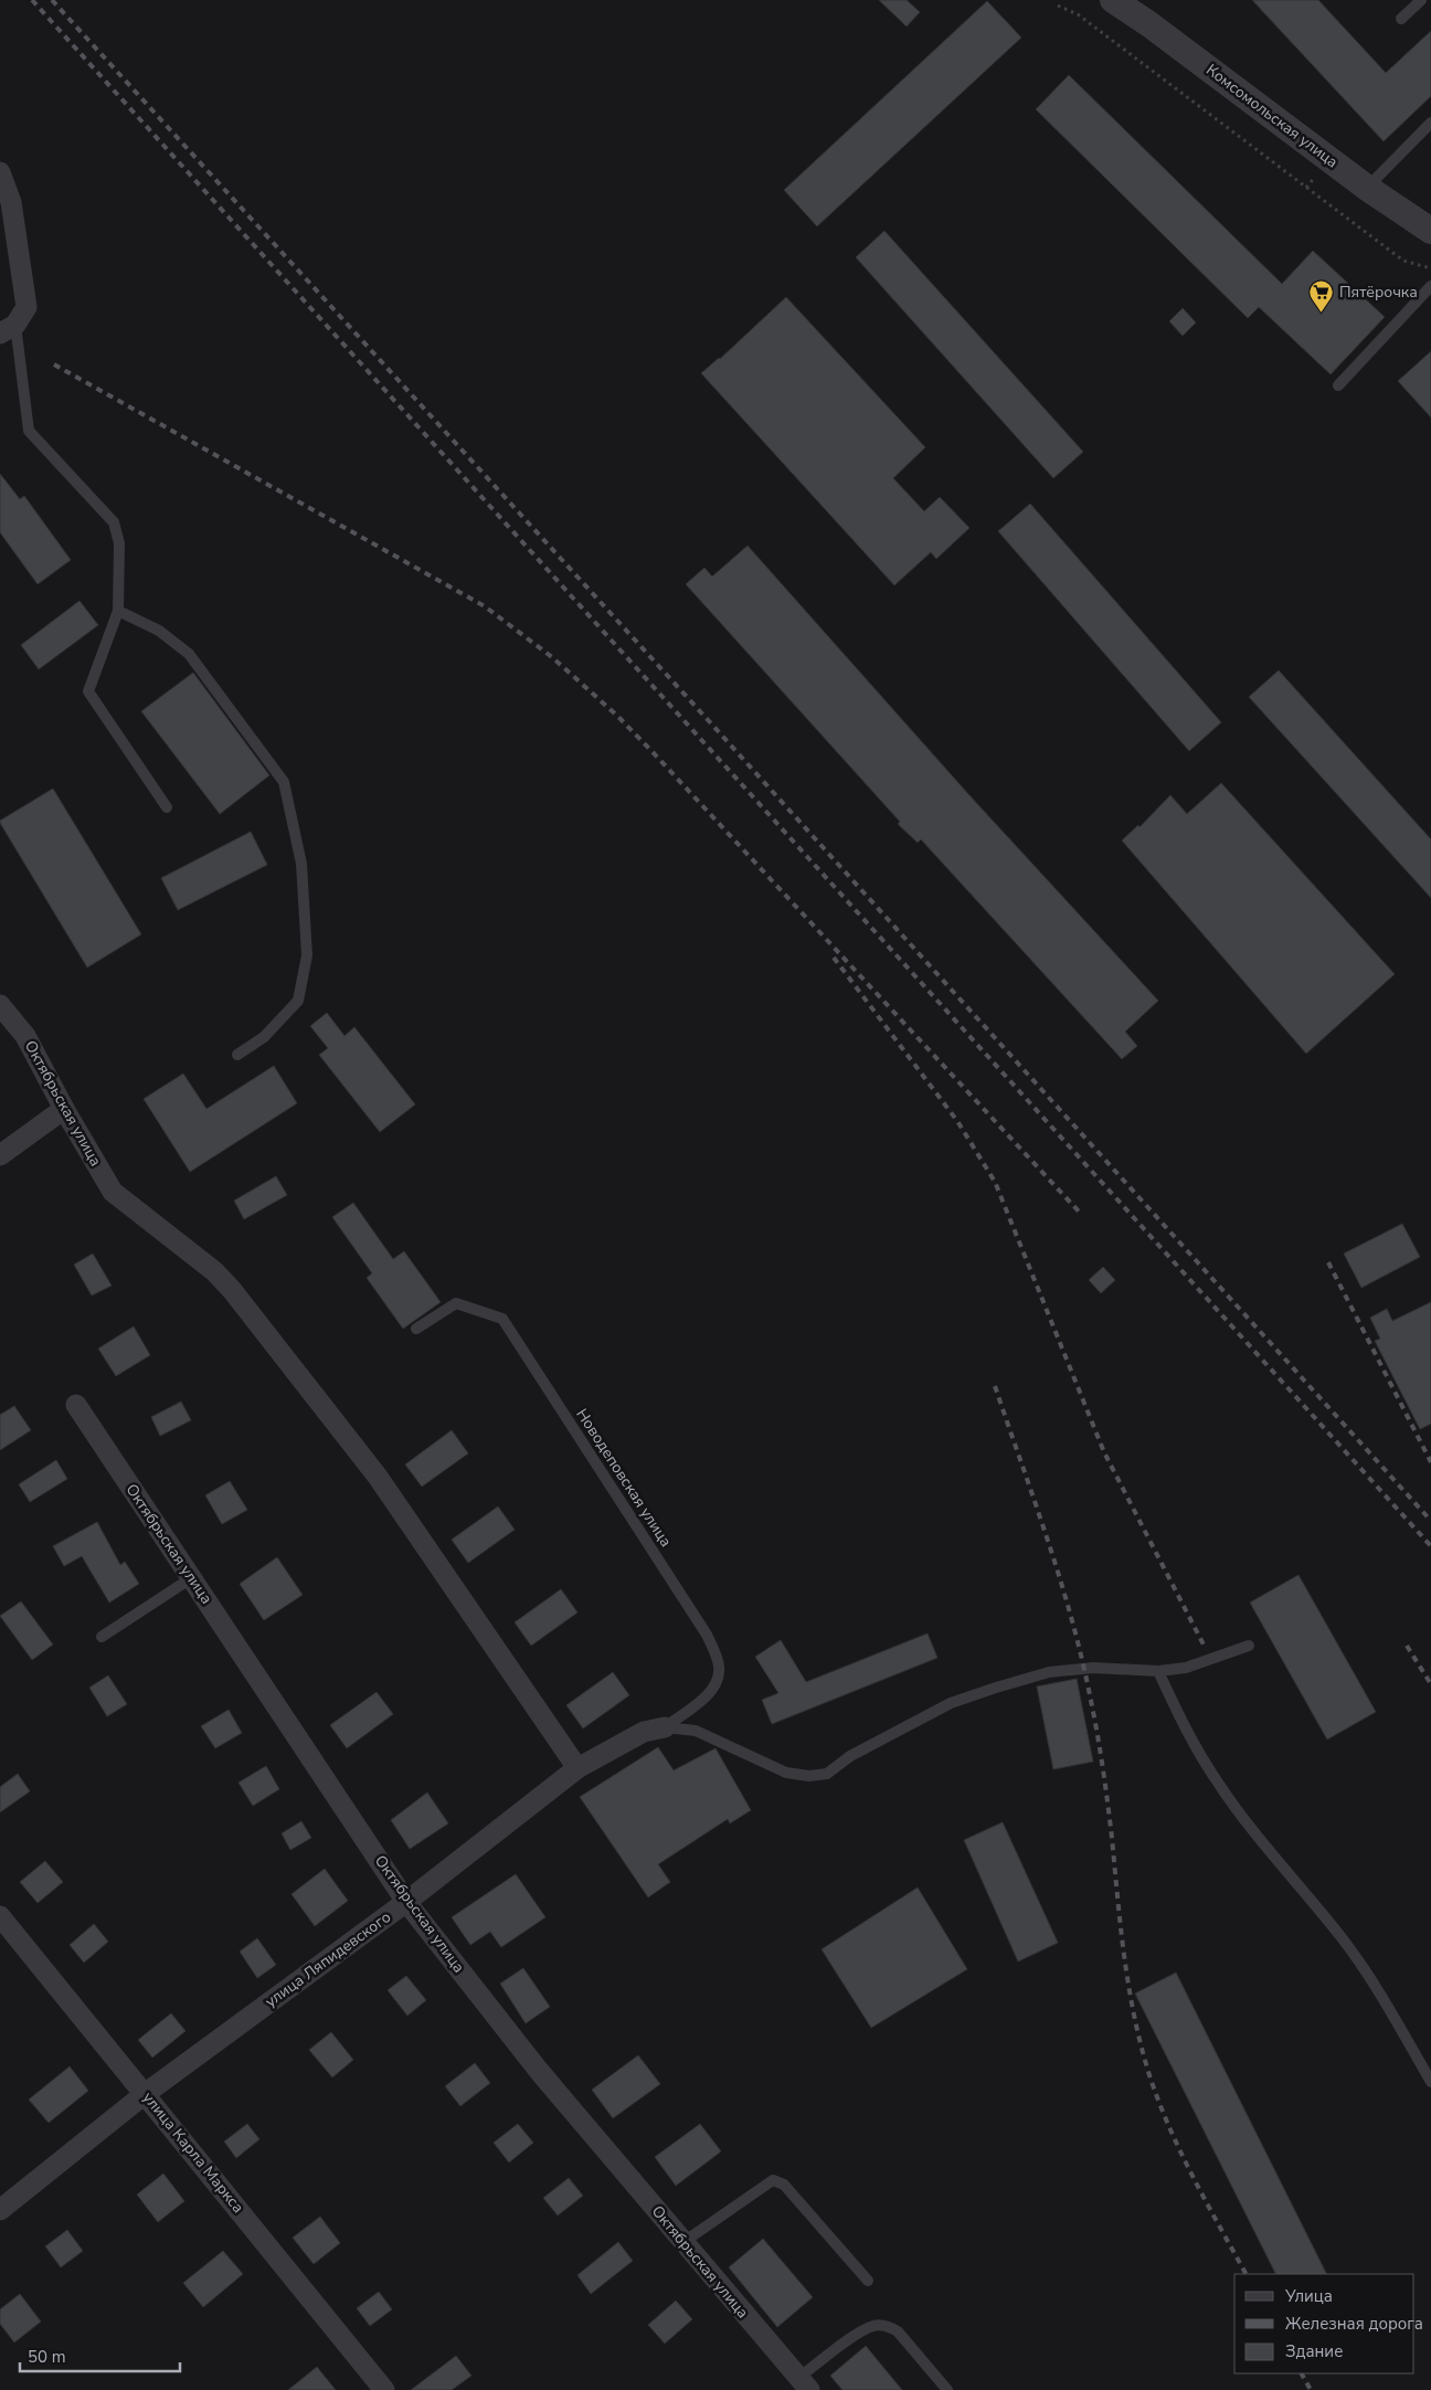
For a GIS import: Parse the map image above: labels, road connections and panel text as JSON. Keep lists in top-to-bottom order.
{
  "streets": {
    "street": [
      "Комсомольская улица",
      "Октябрьская улица",
      "улица Ляпидевского",
      "улица Карла Маркса"
    ],
    "lane": ["Новодеповская улица"]
  },
  "crossings": [
    ["Октябрьская улица", "улица Ляпидевского"],
    ["Новодеповская улица", "улица Ляпидевского"],
    ["улица Ляпидевского", "улица Карла Маркса"]
  ],
  "places": {
    "supermarket": ["Пятёрочка"]
  },
  "legend": ["Улица", "Железная дорога", "Здание"],
  "scale_bar": "50 m"
}
